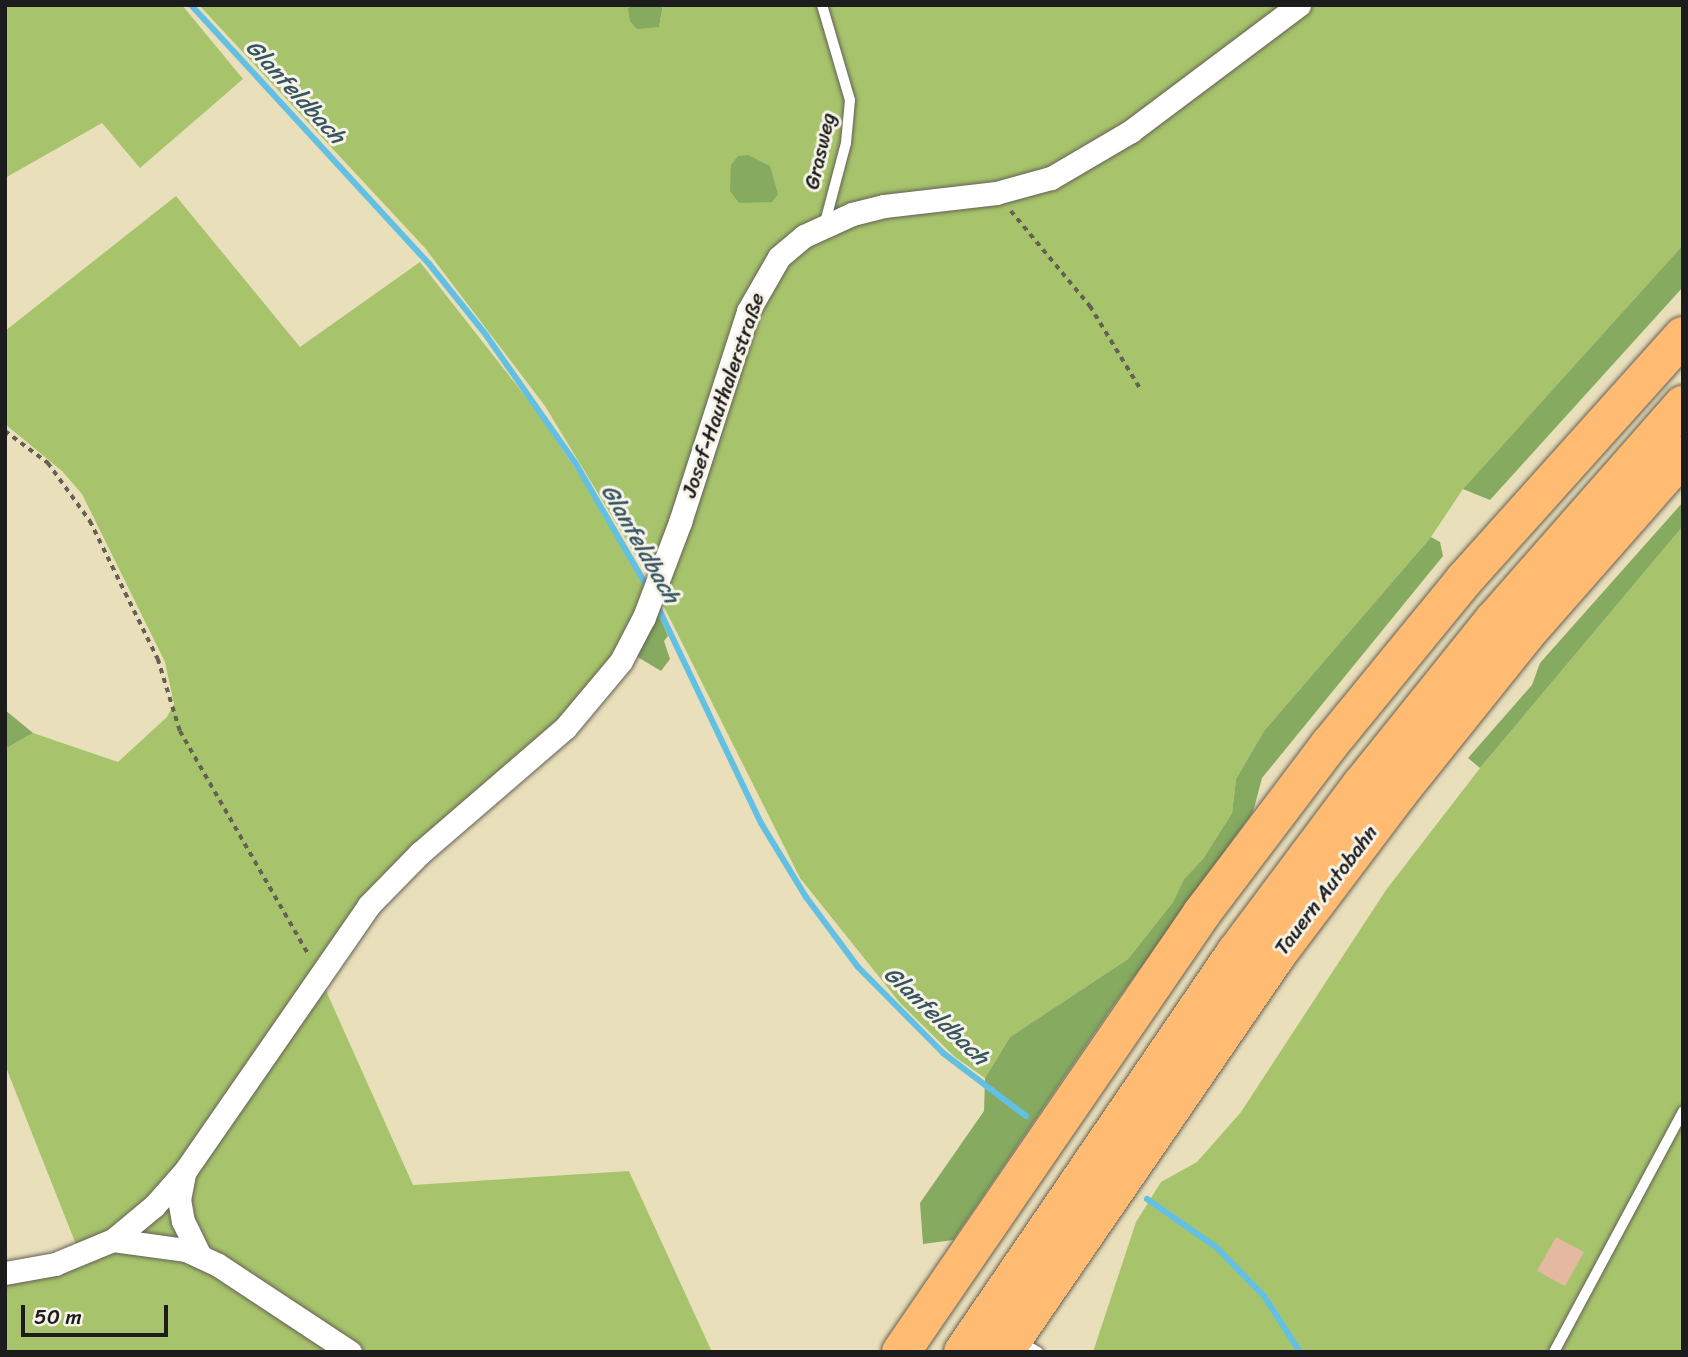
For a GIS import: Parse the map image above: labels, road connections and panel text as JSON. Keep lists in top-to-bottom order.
{
  "streets": {
    "highway": ["Tauern Autobahn"],
    "street": ["Josef-Hauthalerstraße"],
    "lane": ["Grasweg"]
  },
  "crossings": [
    ["Grasweg", "Josef-Hauthalerstraße"]
  ],
  "water": ["Glanfeldbach"],
  "scale_bar": "50 m"
}
